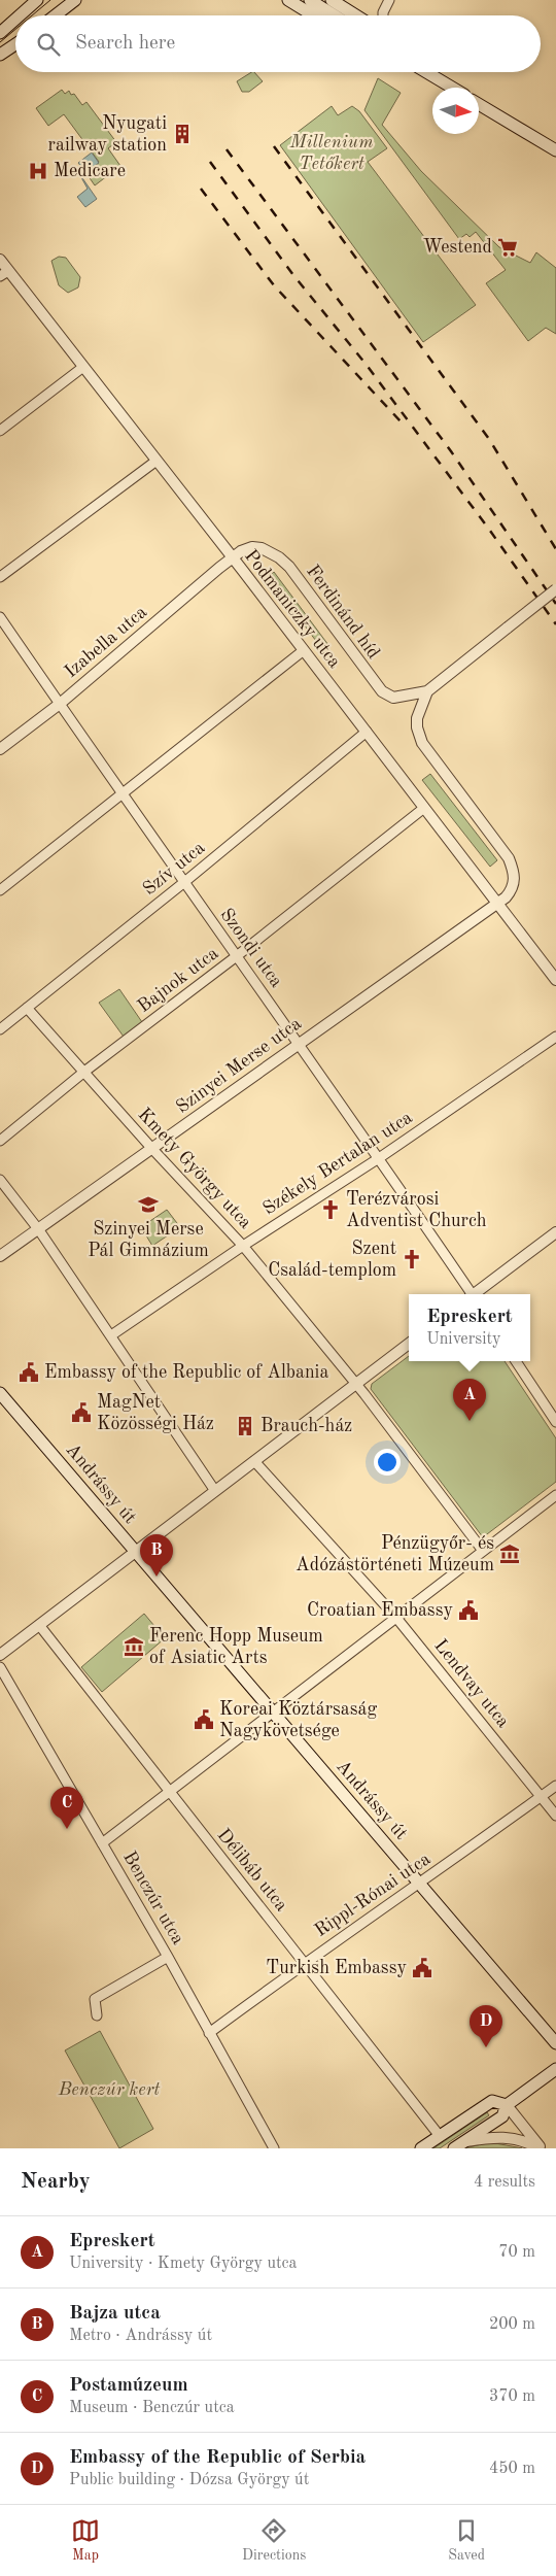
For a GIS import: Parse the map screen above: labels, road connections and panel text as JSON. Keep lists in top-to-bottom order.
{
  "streets": {
    "main road": ["Andrássy út"],
    "street": [
      "Podmaniczky utca",
      "Ferdinánd híd",
      "Izabella utca",
      "Szív utca",
      "Szondi utca",
      "Bajnok utca",
      "Szinyei Merse utca",
      "Székely Bertalan utca",
      "Kmety György utca",
      "Lendvay utca",
      "Délibáb utca",
      "Rippl-Rónai utca",
      "Benczúr utca"
    ]
  },
  "crossings": [
    ["Podmaniczky utca", "Ferdinánd híd"],
    ["Podmaniczky utca", "Izabella utca"],
    ["Podmaniczky utca", "Szív utca"],
    ["Podmaniczky utca", "Bajnok utca"],
    ["Podmaniczky utca", "Szinyei Merse utca"],
    ["Ferdinánd híd", "Izabella utca"],
    ["Ferdinánd híd", "Szinyei Merse utca"],
    ["Izabella utca", "Szondi utca"],
    ["Szív utca", "Szondi utca"],
    ["Szív utca", "Kmety György utca"],
    ["Szondi utca", "Bajnok utca"],
    ["Szondi utca", "Szinyei Merse utca"],
    ["Szondi utca", "Székely Bertalan utca"],
    ["Bajnok utca", "Kmety György utca"],
    ["Szinyei Merse utca", "Kmety György utca"],
    ["Székely Bertalan utca", "Kmety György utca"],
    ["Andrássy út", "Rippl-Rónai utca"],
    ["Lendvay utca", "Rippl-Rónai utca"],
    ["Délibáb utca", "Rippl-Rónai utca"],
    ["Rippl-Rónai utca", "Benczúr utca"]
  ],
  "parks": ["Millenium Tetőkert", "Benczúr kert"],
  "places": {
    "building": ["Nyugati railway station", "Brauch-ház"],
    "hospital": ["Medicare"],
    "supermarket": ["Westend"],
    "school or university": ["Szinyei Merse Pál Gimnázium"],
    "church": ["Terézvárosi Adventist Church", "Szent Család-templom"],
    "public building": [
      "Embassy of the Republic of Albania",
      "MagNet Közösségi Ház",
      "Croatian Embassy",
      "Koreai Köztársaság Nagykövetsége",
      "Turkish Embassy"
    ],
    "museum": ["Pénzügyőr- és Adózástörténeti Múzeum", "Ferenc Hopp Museum of Asiatic Arts"]
  },
  "north": "right",
  "page": {
    "search": "Search here",
    "popup": ["Epreskert", "University"],
    "pins": [
      "A",
      "B",
      "C",
      "D"
    ],
    "heading": ["Nearby", "4 results"],
    "list": [
      {
        "mark": "A",
        "name": "Epreskert",
        "note": "University · Kmety György utca",
        "value": "70 m"
      },
      {
        "mark": "B",
        "name": "Bajza utca",
        "note": "Metro · Andrássy út",
        "value": "200 m"
      },
      {
        "mark": "C",
        "name": "Postamúzeum",
        "note": "Museum · Benczúr utca",
        "value": "370 m"
      },
      {
        "mark": "D",
        "name": "Embassy of the Republic of Serbia",
        "note": "Public building · Dózsa György út",
        "value": "450 m"
      }
    ],
    "nav": ["Map", "Directions", "Saved"]
  }
}
